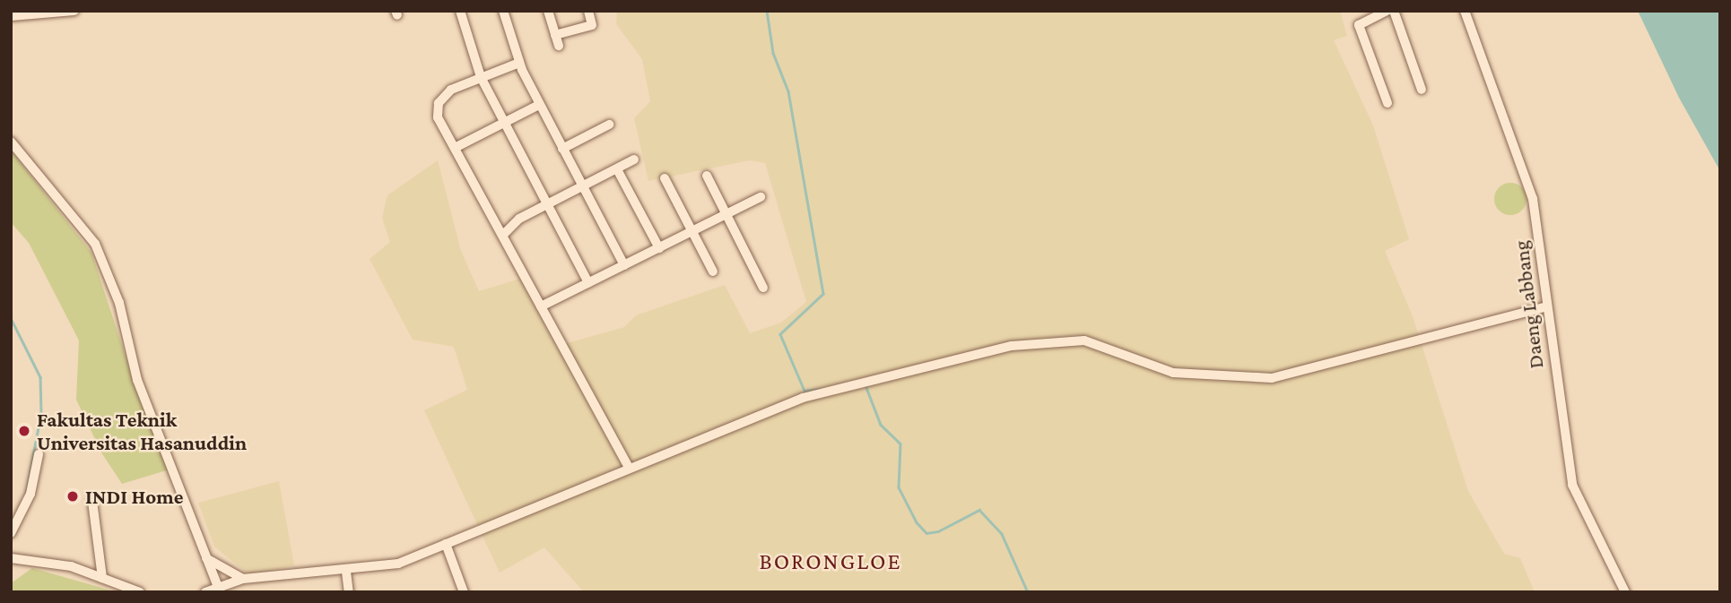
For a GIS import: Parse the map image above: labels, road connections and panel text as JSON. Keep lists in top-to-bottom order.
{
  "streets": {
    "street": ["Daeng Labbang"]
  },
  "districts": ["BORONGLOE"],
  "places": ["Fakultas Teknik Universitas Hasanuddin", "INDI Home"]
}
